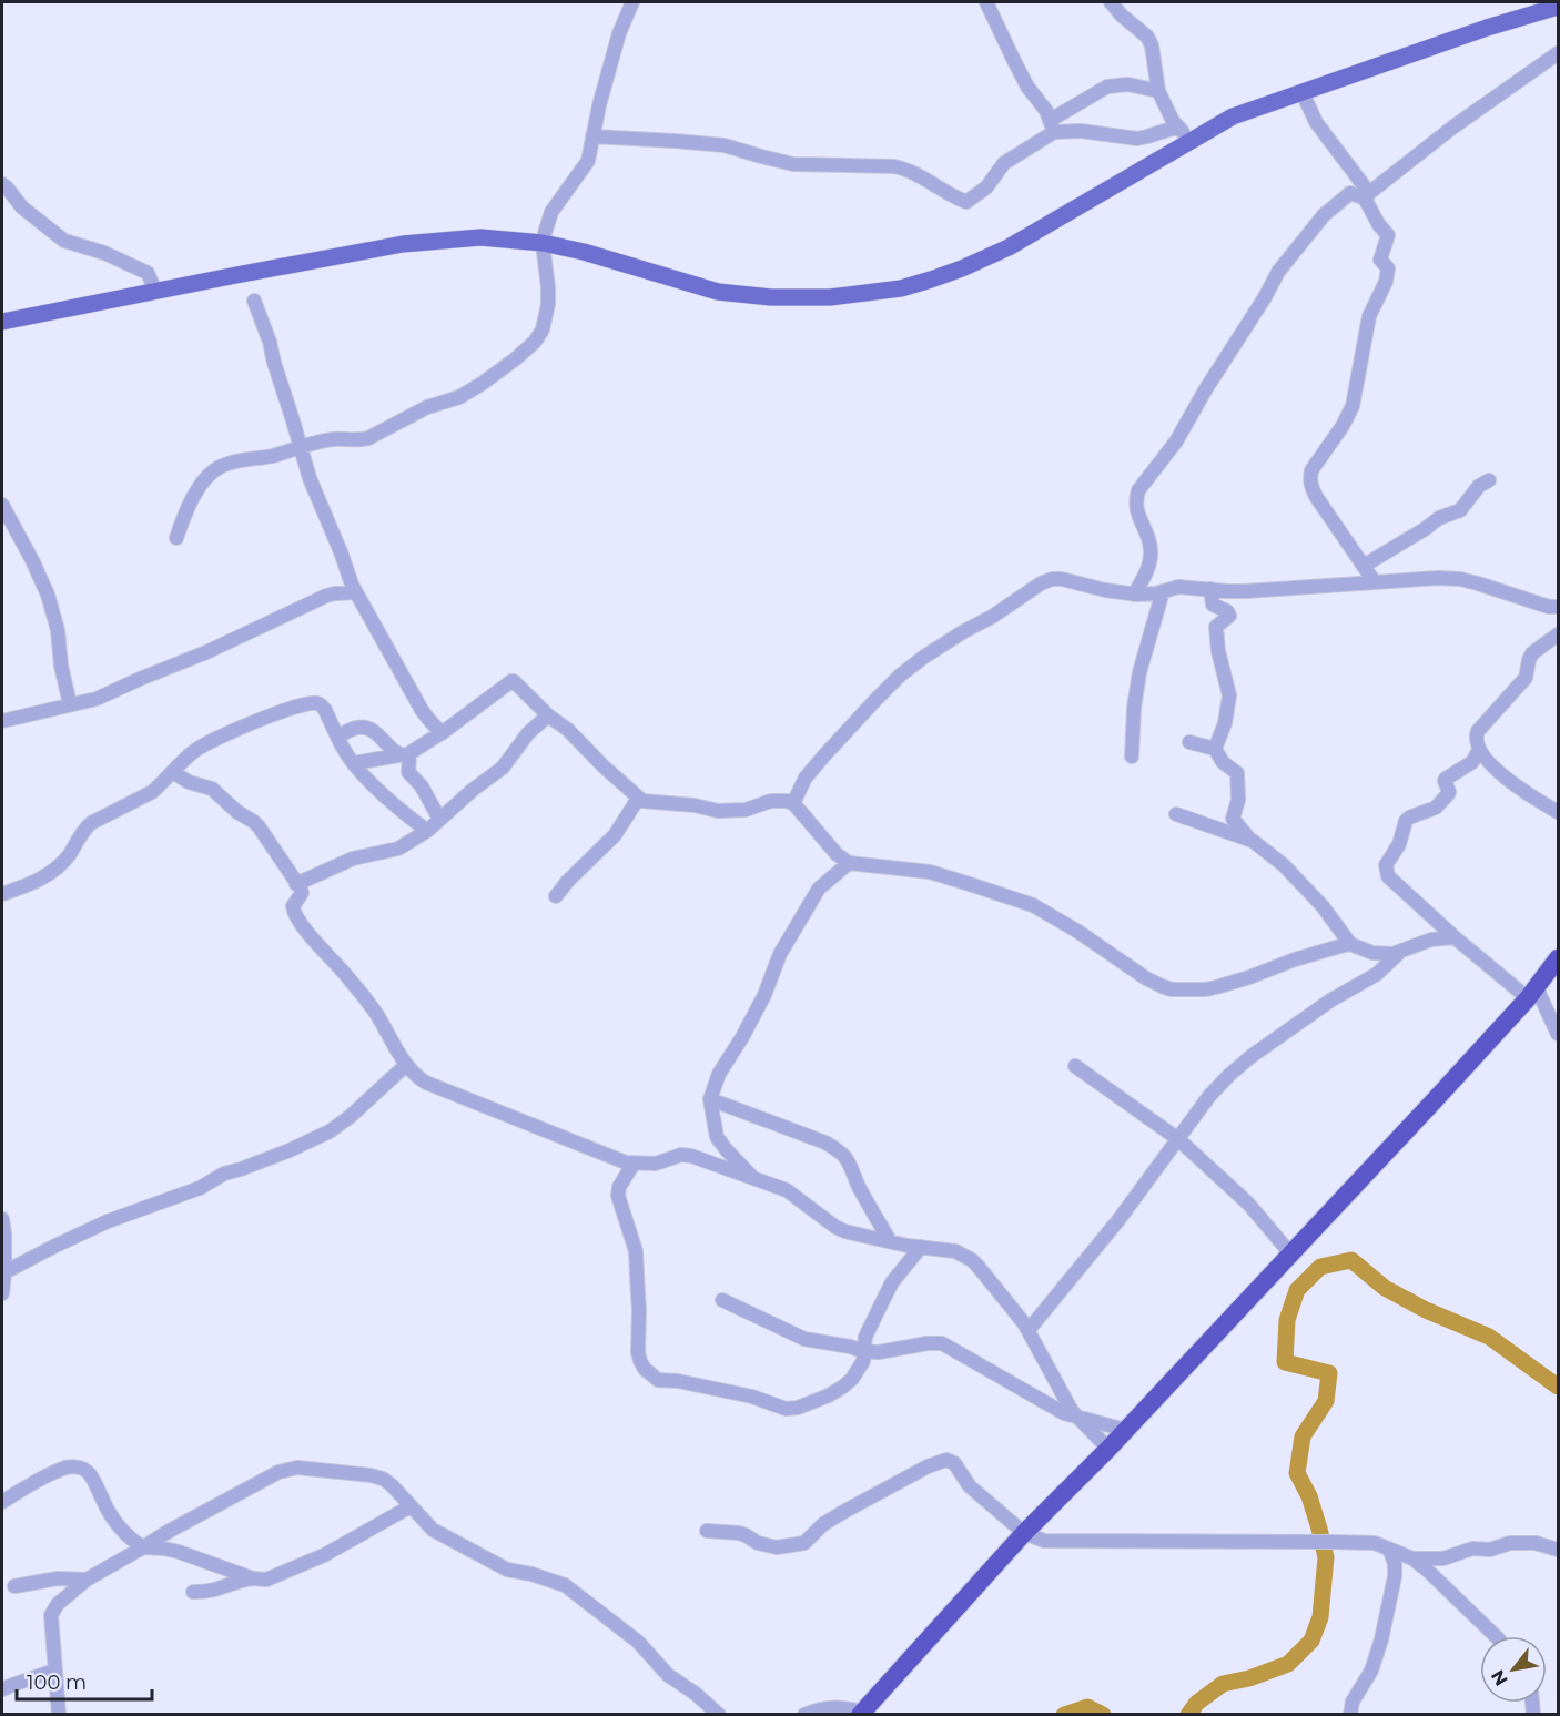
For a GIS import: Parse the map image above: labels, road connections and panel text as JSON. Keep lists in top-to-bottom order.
{
  "scale_bar": "100 m",
  "north": "bottom left"
}
